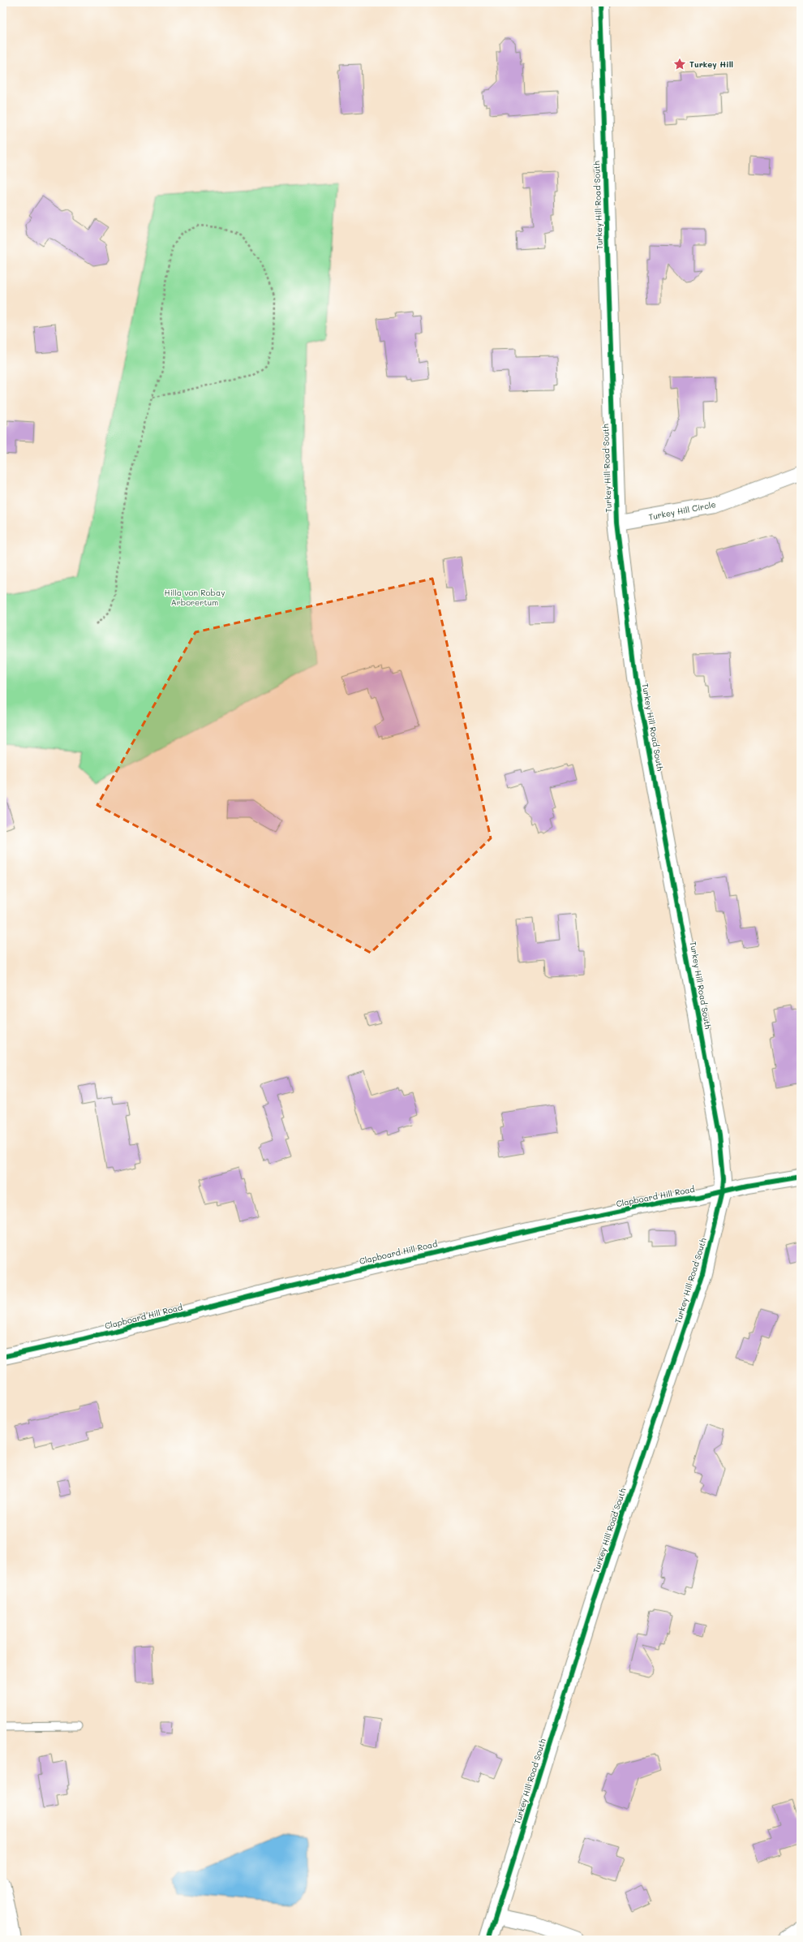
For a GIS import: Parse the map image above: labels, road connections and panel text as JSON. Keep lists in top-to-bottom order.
{
  "streets": {
    "street": ["Turkey Hill Road South", "Turkey Hill Circle", "Clapboard Hill Road"]
  },
  "crossings": [
    ["Turkey Hill Road South", "Turkey Hill Circle"],
    ["Turkey Hill Road South", "Clapboard Hill Road"]
  ],
  "parks": ["Hilla von Robay Arborertum"],
  "places": {
    "place": ["Turkey Hill"]
  }
}
